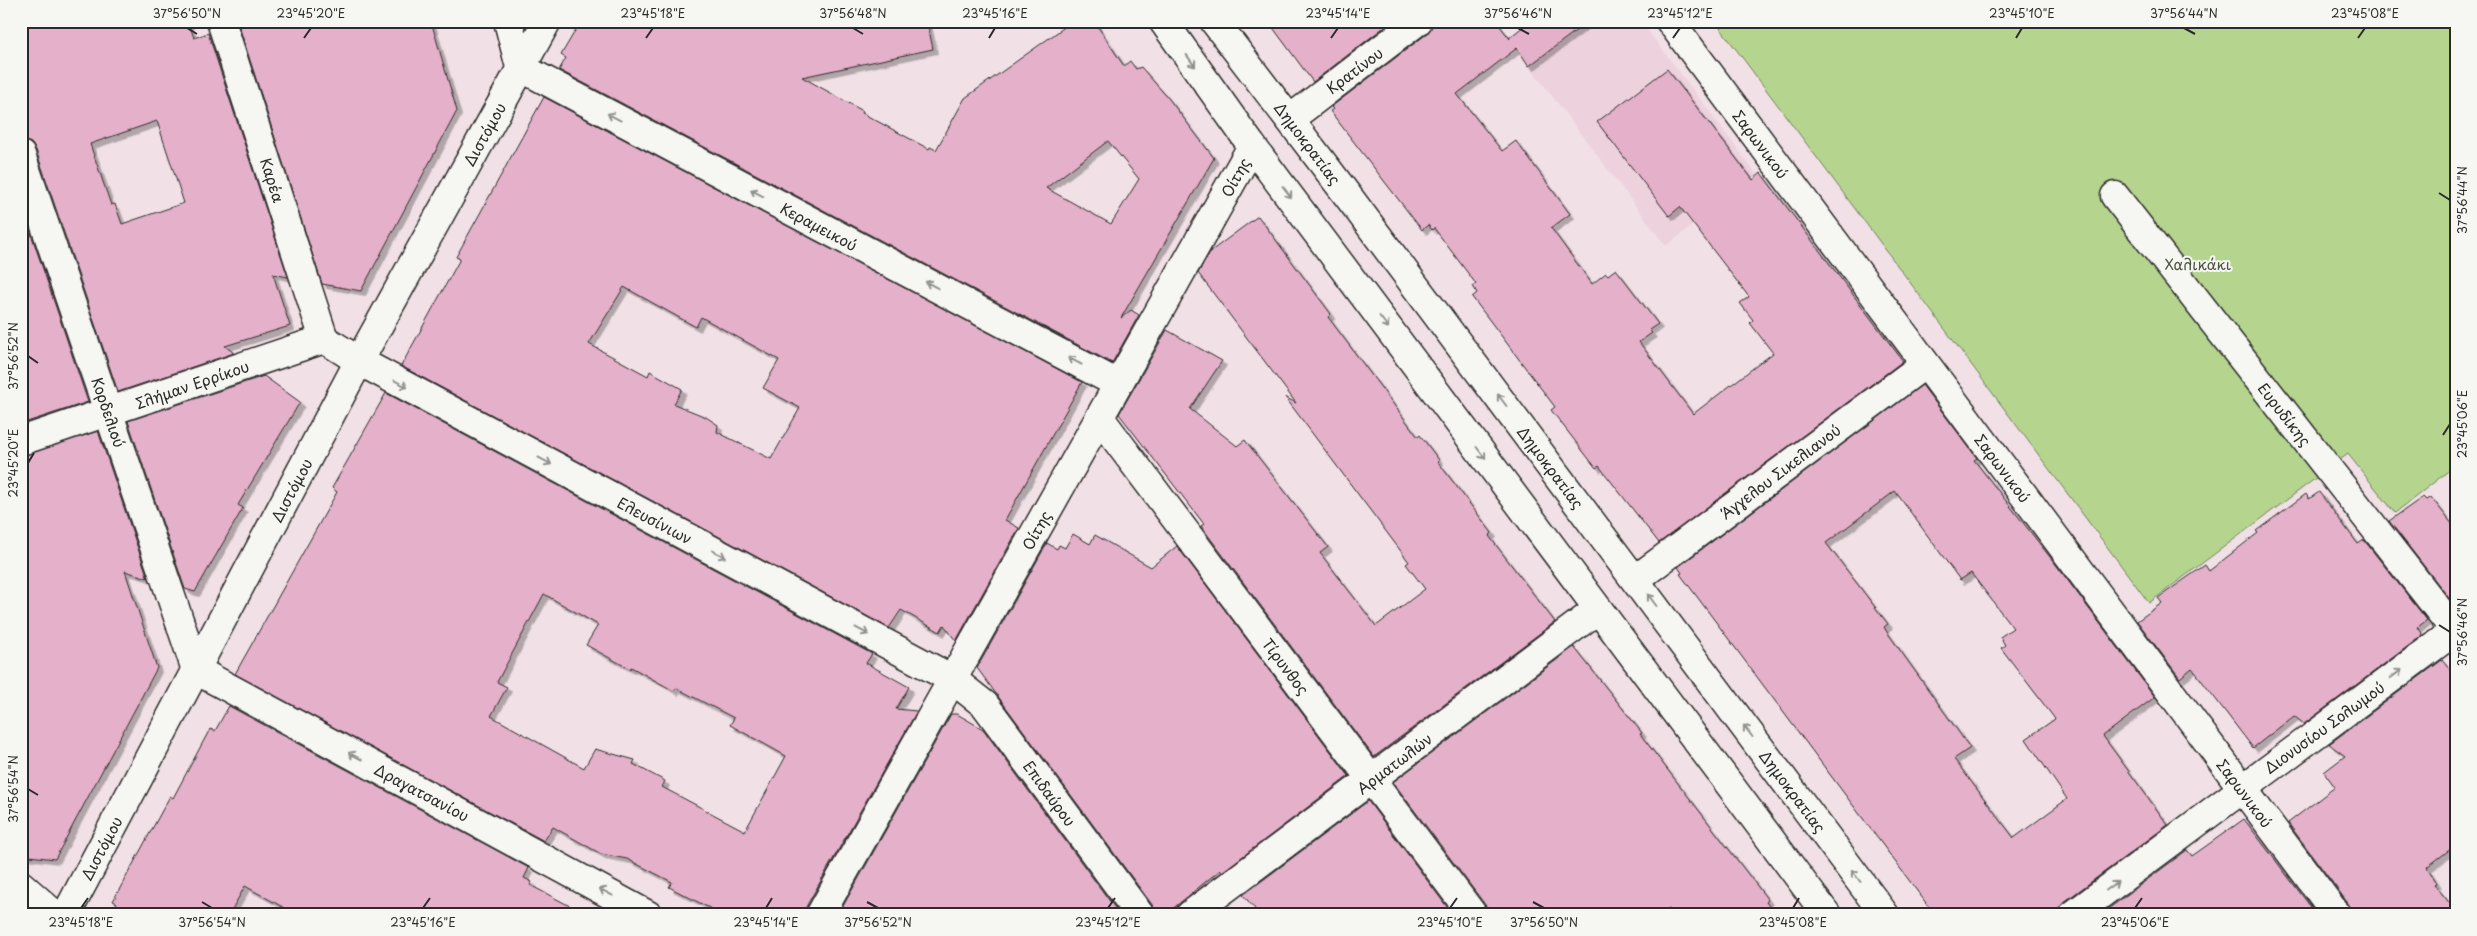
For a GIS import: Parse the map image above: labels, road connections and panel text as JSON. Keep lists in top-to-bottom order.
{
  "streets": {
    "street": [
      "Κρατίνου",
      "Διστόμου",
      "Δημοκρατίας",
      "Σαρωνικού",
      "Οίτης",
      "Καρέα",
      "Κεραµεικού",
      "Σλήμαν Ερρίκου",
      "Κορδελιού",
      "Ευρυδίκης",
      "Άγγελου Σικελιανού",
      "Ελευσίνιων",
      "Τίρυνθος",
      "Διονυσίου Σολωμού",
      "Αρματωλών",
      "Δραγατσανίου",
      "Επιδαύρου"
    ]
  },
  "crossings": [
    ["Κρατίνου", "Δημοκρατίας"],
    ["Διστόμου", "Κεραµεικού"],
    ["Διστόμου", "Κορδελιού"],
    ["Διστόμου", "Ελευσίνιων"],
    ["Διστόμου", "Δραγατσανίου"],
    ["Δημοκρατίας", "Άγγελου Σικελιανού"],
    ["Σαρωνικού", "Άγγελου Σικελιανού"],
    ["Σαρωνικού", "Διονυσίου Σολωμού"],
    ["Οίτης", "Κεραµεικού"],
    ["Οίτης", "Ελευσίνιων"],
    ["Οίτης", "Τίρυνθος"],
    ["Οίτης", "Επιδαύρου"],
    ["Καρέα", "Σλήμαν Ερρίκου"],
    ["Σλήμαν Ερρίκου", "Κορδελιού"],
    ["Κορδελιού", "Δραγατσανίου"],
    ["Ευρυδίκης", "Διονυσίου Σολωμού"],
    ["Ελευσίνιων", "Επιδαύρου"],
    ["Τίρυνθος", "Αρματωλών"]
  ],
  "one_way": [
    "Κεραµεικού",
    "Ελευσίνιων",
    "Διονυσίου Σολωμού",
    "Δραγατσανίου"
  ],
  "parks": ["Χαλικάκι"],
  "coordinates": [
    "37°56'50\"N",
    "23°45'20\"E",
    "23°45'18\"E",
    "37°56'48\"N",
    "23°45'16\"E",
    "23°45'14\"E",
    "37°56'46\"N",
    "23°45'12\"E",
    "23°45'10\"E",
    "37°56'44\"N",
    "23°45'08\"E",
    "37°56'52\"N",
    "23°45'06\"E",
    "37°56'54\"N"
  ]
}
